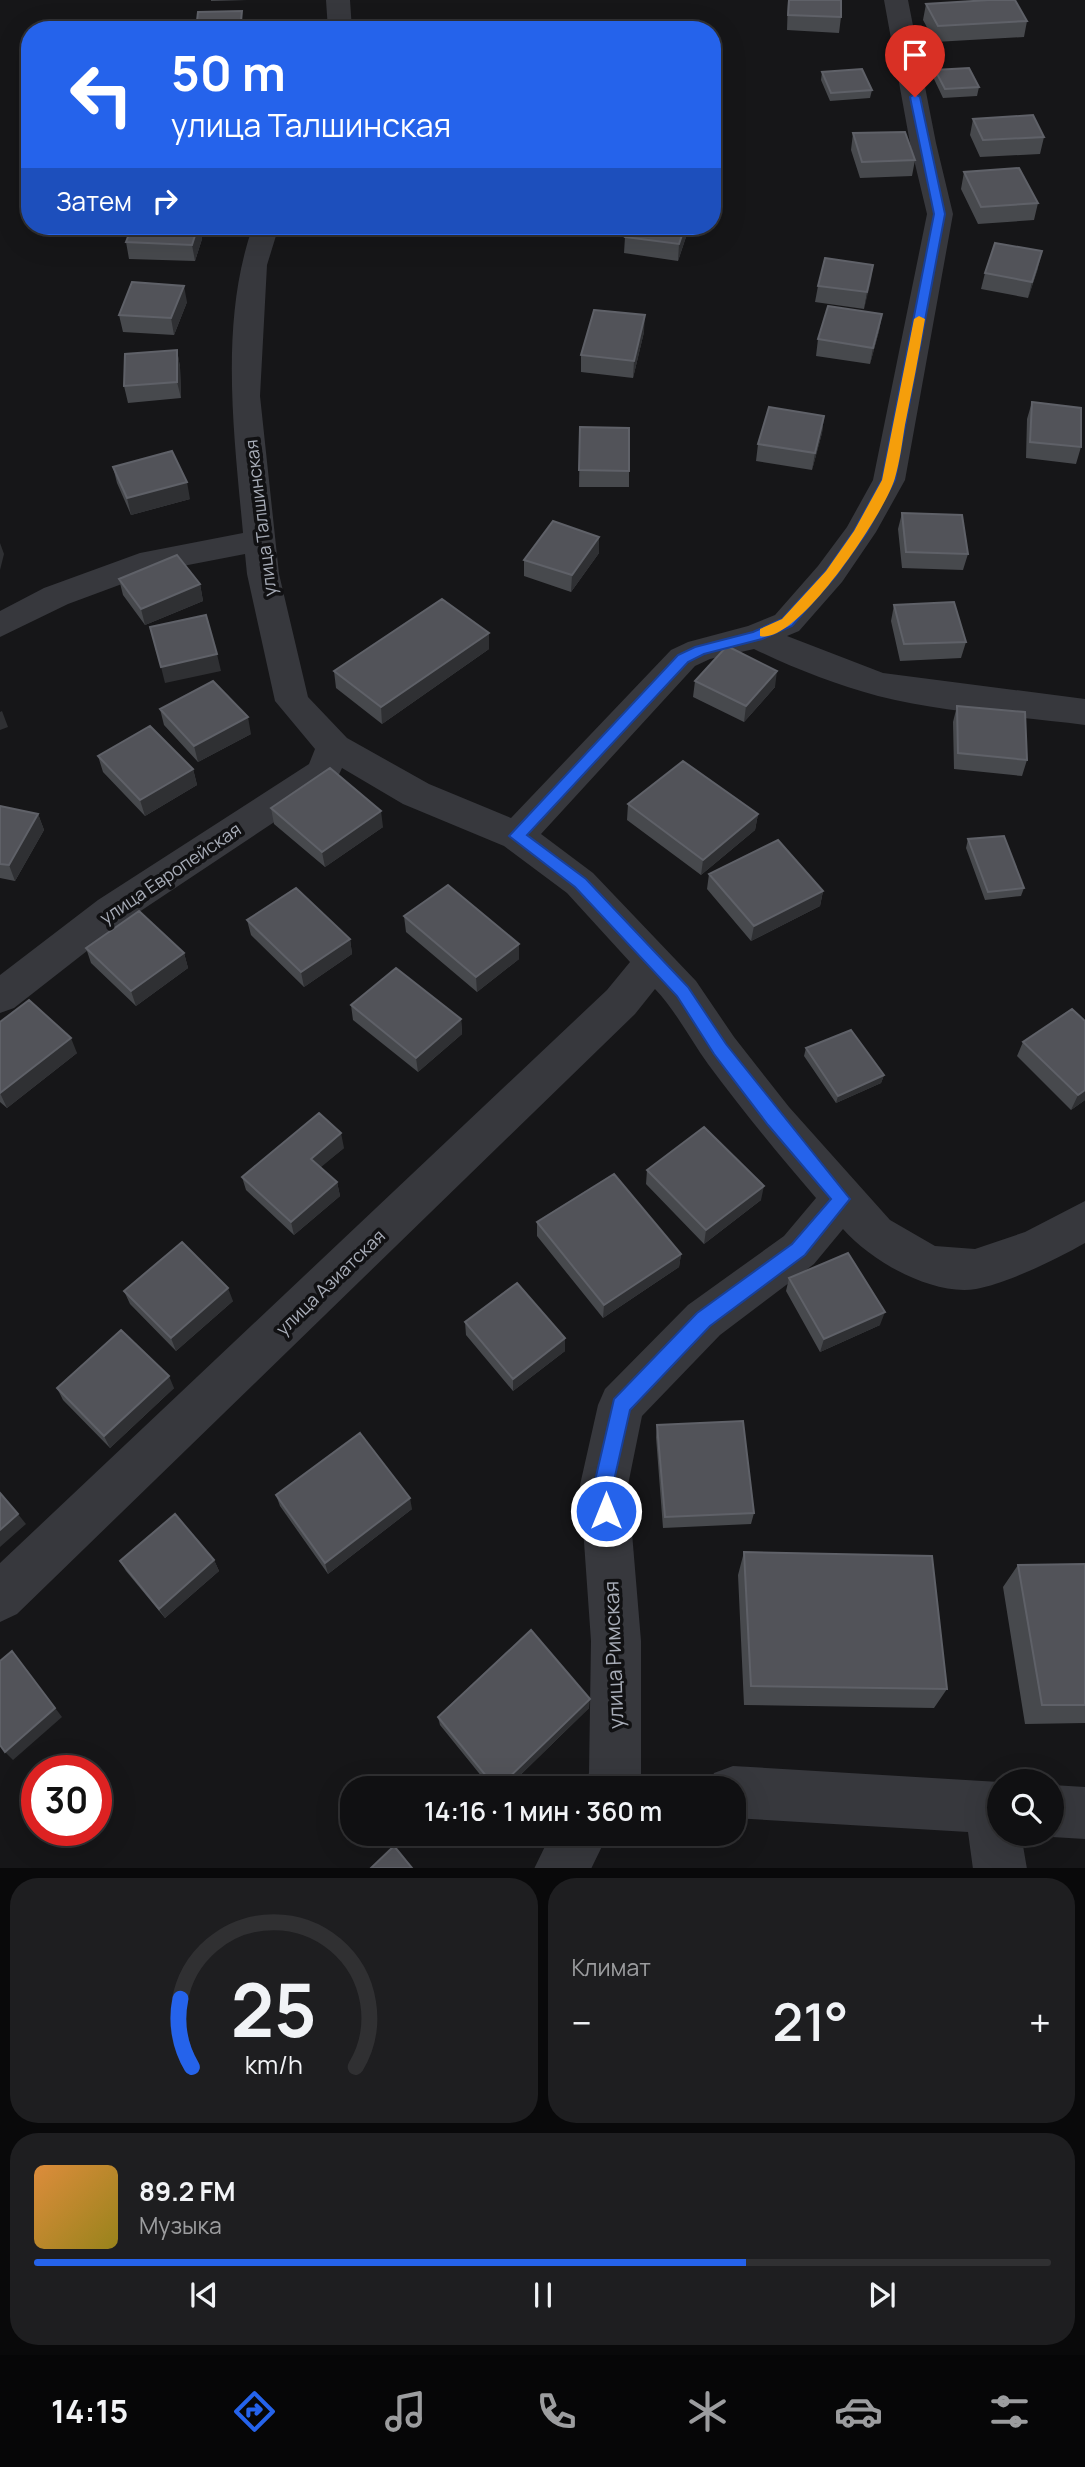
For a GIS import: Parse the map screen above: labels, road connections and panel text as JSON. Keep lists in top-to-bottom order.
{
  "streets": {
    "street": [
      "улица Талшинская",
      "улица Европейская",
      "улица Азиатская",
      "улица Римская"
    ]
  },
  "crossings": [
    ["улица Талшинская", "улица Европейская"],
    ["улица Талшинская", "улица Азиатская"],
    ["улица Талшинская", "улица Римская"]
  ],
  "page": {
    "turn": ["50 m", "улица Талшинская"],
    "then": "Затем",
    "limit": "30",
    "trip": "14:16 · 1 мин · 360 m",
    "tile": "Климат",
    "heat": ["−", "21°", "+"],
    "song": ["89.2 FM", "Музыка"],
    "tabs": "14:15",
    "gauge": ["25", "km/h"]
  }
}
